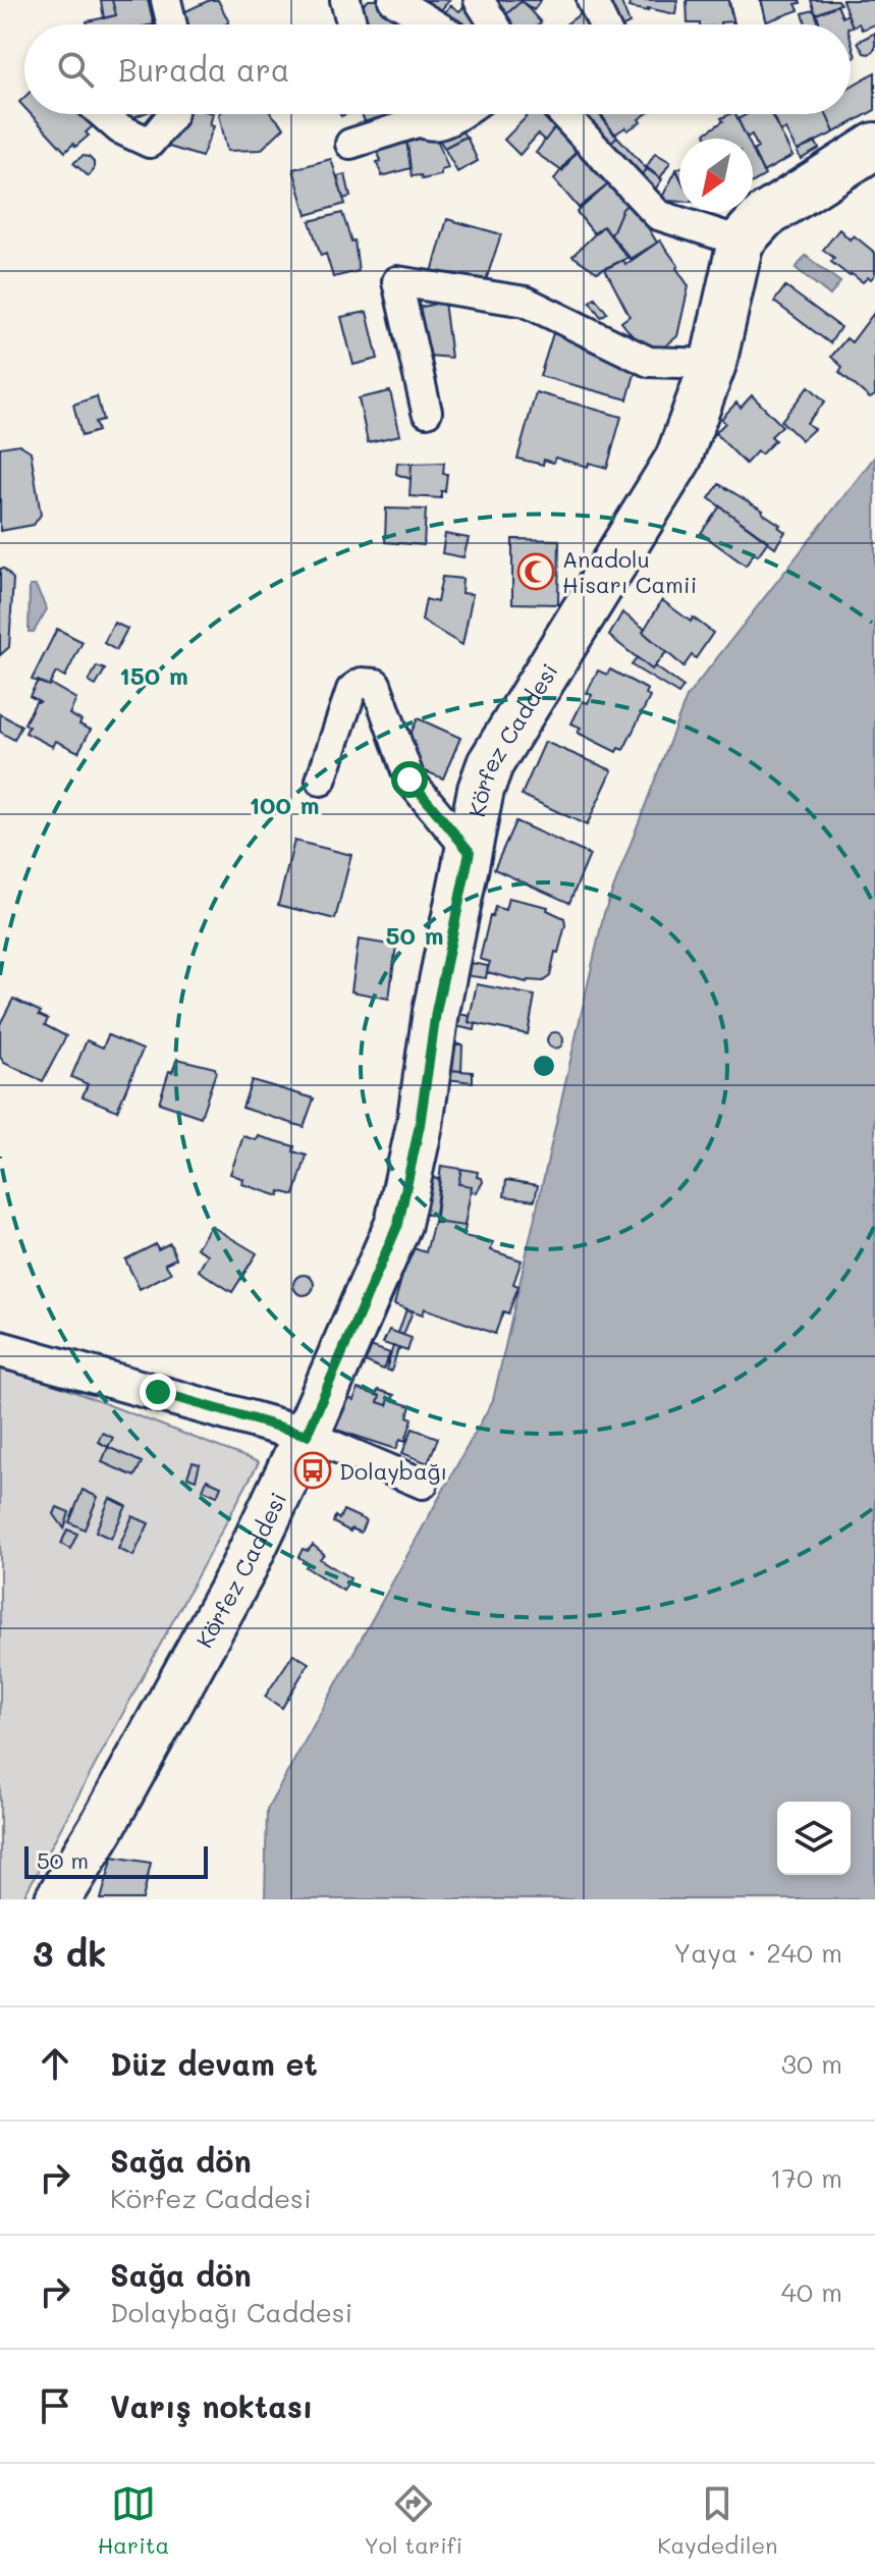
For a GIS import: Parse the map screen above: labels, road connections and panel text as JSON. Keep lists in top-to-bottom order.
{
  "streets": {
    "main road": ["Körfez Caddesi"]
  },
  "places": {
    "mosque": ["Anadolu Hisarı Camii"],
    "bus stop": ["Dolaybağı"]
  },
  "scale_bar": "50 m",
  "north": "bottom left",
  "page": {
    "search": "Burada ara",
    "scale": "50 m",
    "heading": ["3 dk", "Yaya · 240 m"],
    "list": [
      ["Düz devam et", "30 m"],
      ["Sağa dön", "Körfez Caddesi", "170 m"],
      ["Sağa dön", "Dolaybağı Caddesi", "40 m"],
      "Varış noktası"
    ],
    "nav": ["Harita", "Yol tarifi", "Kaydedilen"]
  },
  "rings": ["150 m", "100 m", "50 m"]
}
